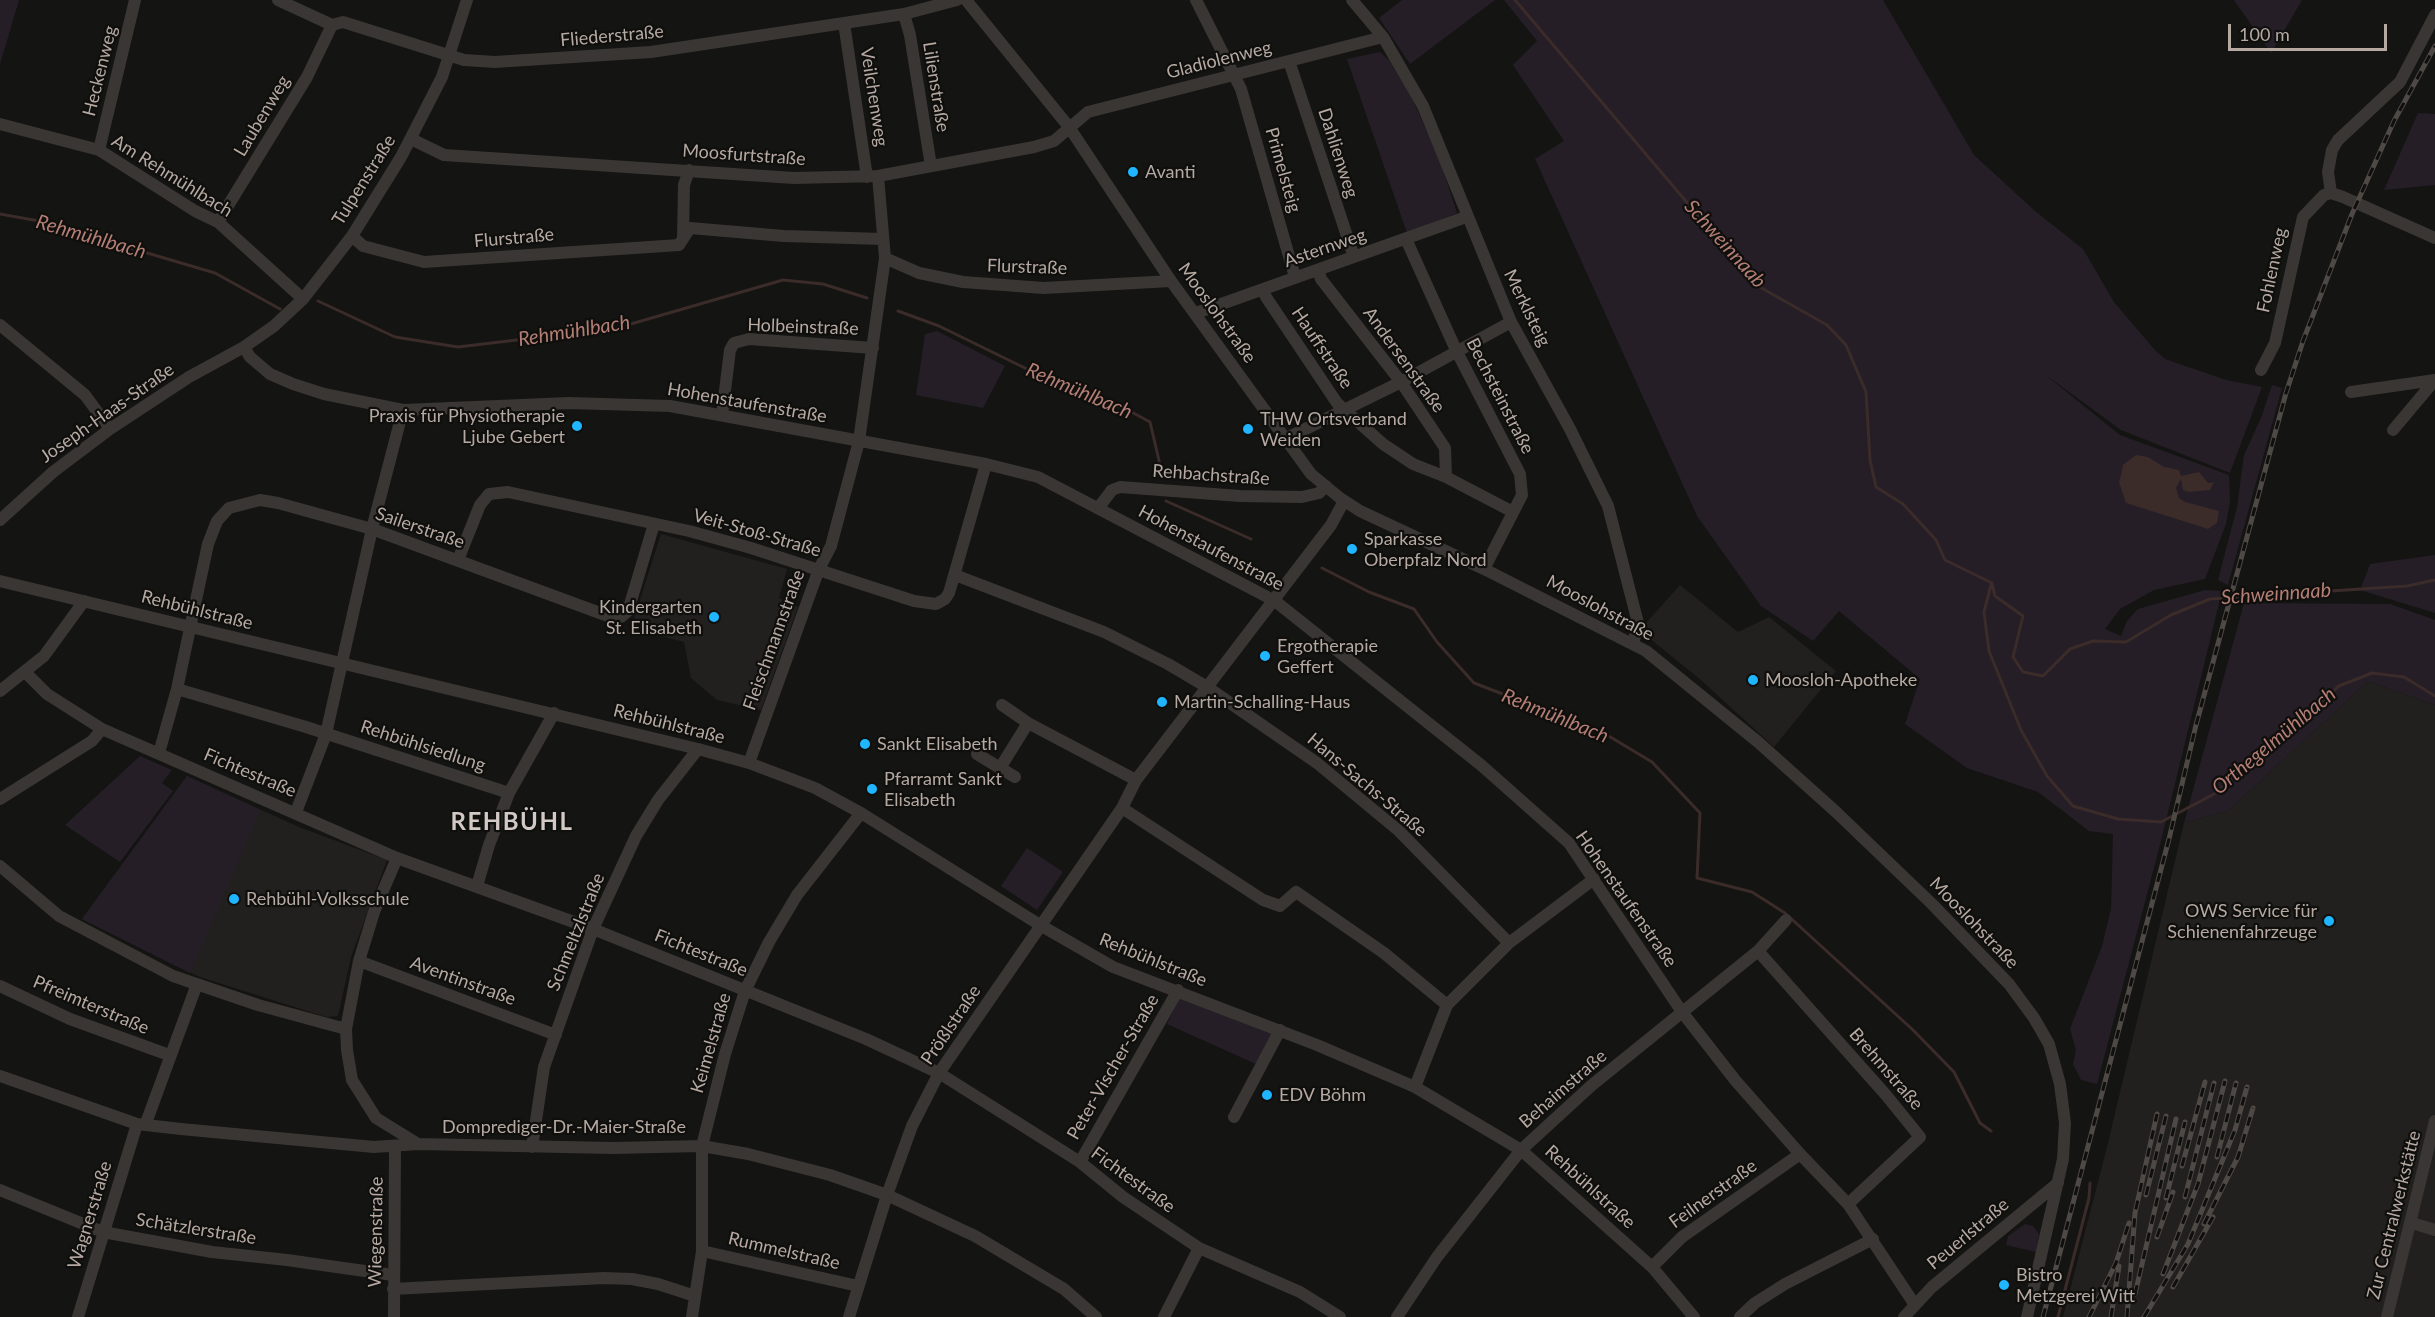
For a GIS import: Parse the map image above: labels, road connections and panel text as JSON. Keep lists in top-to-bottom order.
{
  "streets": {
    "street": [
      "Fliederstraße",
      "Gladiolenweg",
      "Heckenweg",
      "Lilienstraße",
      "Veilchenweg",
      "Laubenweg",
      "Dahlienweg",
      "Moosfurtstraße",
      "Primelsteig",
      "Am Rehmühlbach",
      "Tulpenstraße",
      "Flurstraße",
      "Asternweg",
      "Fohlenweg",
      "Merklsteig",
      "Mooslohstraße",
      "Holbeinstraße",
      "Hauffstraße",
      "Andersenstraße",
      "Bechsteinstraße",
      "Hohenstaufenstraße",
      "Joseph-Haas-Straße",
      "Rehbachstraße",
      "Sailerstraße",
      "Veit-Stoß-Straße",
      "Rehbühlstraße",
      "Fleischmannstraße",
      "Rehbühlsiedlung",
      "Fichtestraße",
      "Hans-Sachs-Straße",
      "Schmeltzlstraße",
      "Aventinstraße",
      "Pfreimterstraße",
      "Prößlstraße",
      "Keimelstraße",
      "Peter-Vischer-Straße",
      "Brehmstraße",
      "Behaimstraße",
      "Domprediger-Dr.-Maier-Straße",
      "Feilnerstraße",
      "Wagnerstraße",
      "Zur Centralwerkstätte",
      "Schätzlerstraße",
      "Wiegenstraße",
      "Peuerlstraße",
      "Rummelstraße"
    ]
  },
  "crossings": [
    ["Fliederstraße", "Lilienstraße"],
    ["Fliederstraße", "Veilchenweg"],
    ["Fliederstraße", "Laubenweg"],
    ["Fliederstraße", "Tulpenstraße"],
    ["Gladiolenweg", "Dahlienweg"],
    ["Gladiolenweg", "Moosfurtstraße"],
    ["Gladiolenweg", "Primelsteig"],
    ["Gladiolenweg", "Merklsteig"],
    ["Gladiolenweg", "Mooslohstraße"],
    ["Heckenweg", "Am Rehmühlbach"],
    ["Lilienstraße", "Moosfurtstraße"],
    ["Veilchenweg", "Moosfurtstraße"],
    ["Veilchenweg", "Fleischmannstraße"],
    ["Laubenweg", "Am Rehmühlbach"],
    ["Dahlienweg", "Asternweg"],
    ["Moosfurtstraße", "Tulpenstraße"],
    ["Moosfurtstraße", "Mooslohstraße"],
    ["Moosfurtstraße", "Fleischmannstraße"],
    ["Primelsteig", "Asternweg"],
    ["Am Rehmühlbach", "Tulpenstraße"],
    ["Tulpenstraße", "Flurstraße"],
    ["Tulpenstraße", "Hohenstaufenstraße"],
    ["Tulpenstraße", "Joseph-Haas-Straße"],
    ["Flurstraße", "Mooslohstraße"],
    ["Flurstraße", "Fleischmannstraße"],
    ["Asternweg", "Merklsteig"],
    ["Asternweg", "Mooslohstraße"],
    ["Asternweg", "Hauffstraße"],
    ["Asternweg", "Andersenstraße"],
    ["Asternweg", "Bechsteinstraße"],
    ["Merklsteig", "Mooslohstraße"],
    ["Mooslohstraße", "Bechsteinstraße"],
    ["Mooslohstraße", "Rehbachstraße"],
    ["Mooslohstraße", "Prößlstraße"],
    ["Mooslohstraße", "Peuerlstraße"],
    ["Holbeinstraße", "Hohenstaufenstraße"],
    ["Holbeinstraße", "Fleischmannstraße"],
    ["Hauffstraße", "Andersenstraße"],
    ["Hauffstraße", "Bechsteinstraße"],
    ["Hohenstaufenstraße", "Joseph-Haas-Straße"],
    ["Hohenstaufenstraße", "Rehbachstraße"],
    ["Hohenstaufenstraße", "Veit-Stoß-Straße"],
    ["Hohenstaufenstraße", "Fleischmannstraße"],
    ["Hohenstaufenstraße", "Prößlstraße"],
    ["Hohenstaufenstraße", "Brehmstraße"],
    ["Hohenstaufenstraße", "Behaimstraße"],
    ["Hohenstaufenstraße", "Feilnerstraße"],
    ["Hohenstaufenstraße", "Peuerlstraße"],
    ["Sailerstraße", "Veit-Stoß-Straße"],
    ["Sailerstraße", "Rehbühlstraße"],
    ["Veit-Stoß-Straße", "Fleischmannstraße"],
    ["Veit-Stoß-Straße", "Hans-Sachs-Straße"],
    ["Rehbühlstraße", "Fleischmannstraße"],
    ["Rehbühlstraße", "Schmeltzlstraße"],
    ["Rehbühlstraße", "Prößlstraße"],
    ["Rehbühlstraße", "Keimelstraße"],
    ["Rehbühlstraße", "Peter-Vischer-Straße"],
    ["Rehbühlstraße", "Behaimstraße"],
    ["Rehbühlstraße", "Feilnerstraße"],
    ["Fichtestraße", "Schmeltzlstraße"],
    ["Fichtestraße", "Prößlstraße"],
    ["Fichtestraße", "Keimelstraße"],
    ["Fichtestraße", "Peter-Vischer-Straße"],
    ["Hans-Sachs-Straße", "Prößlstraße"],
    ["Schmeltzlstraße", "Aventinstraße"],
    ["Schmeltzlstraße", "Domprediger-Dr.-Maier-Straße"],
    ["Pfreimterstraße", "Wagnerstraße"],
    ["Prößlstraße", "Domprediger-Dr.-Maier-Straße"],
    ["Prößlstraße", "Rummelstraße"],
    ["Keimelstraße", "Domprediger-Dr.-Maier-Straße"],
    ["Keimelstraße", "Rummelstraße"],
    ["Brehmstraße", "Behaimstraße"],
    ["Domprediger-Dr.-Maier-Straße", "Wagnerstraße"],
    ["Domprediger-Dr.-Maier-Straße", "Wiegenstraße"],
    ["Wagnerstraße", "Schätzlerstraße"],
    ["Schätzlerstraße", "Wiegenstraße"]
  ],
  "districts": ["REHBÜHL"],
  "water": ["Rehmühlbach", "Schweinnaab", "Orthegelmühlbach"],
  "places": [
    "Avanti",
    "Praxis für Physiotherapie Ljube Gebert",
    "THW Ortsverband Weiden",
    "Sparkasse Oberpfalz Nord",
    "Kindergarten St. Elisabeth",
    "Ergotherapie Geffert",
    "Moosloh-Apotheke",
    "Martin-Schalling-Haus",
    "Sankt Elisabeth",
    "Pfarramt Sankt Elisabeth",
    "Rehbühl-Volksschule",
    "OWS Service für Schienenfahrzeuge",
    "EDV Böhm",
    "Bistro Metzgerei Witt"
  ],
  "scale_bar": "100 m"
}
